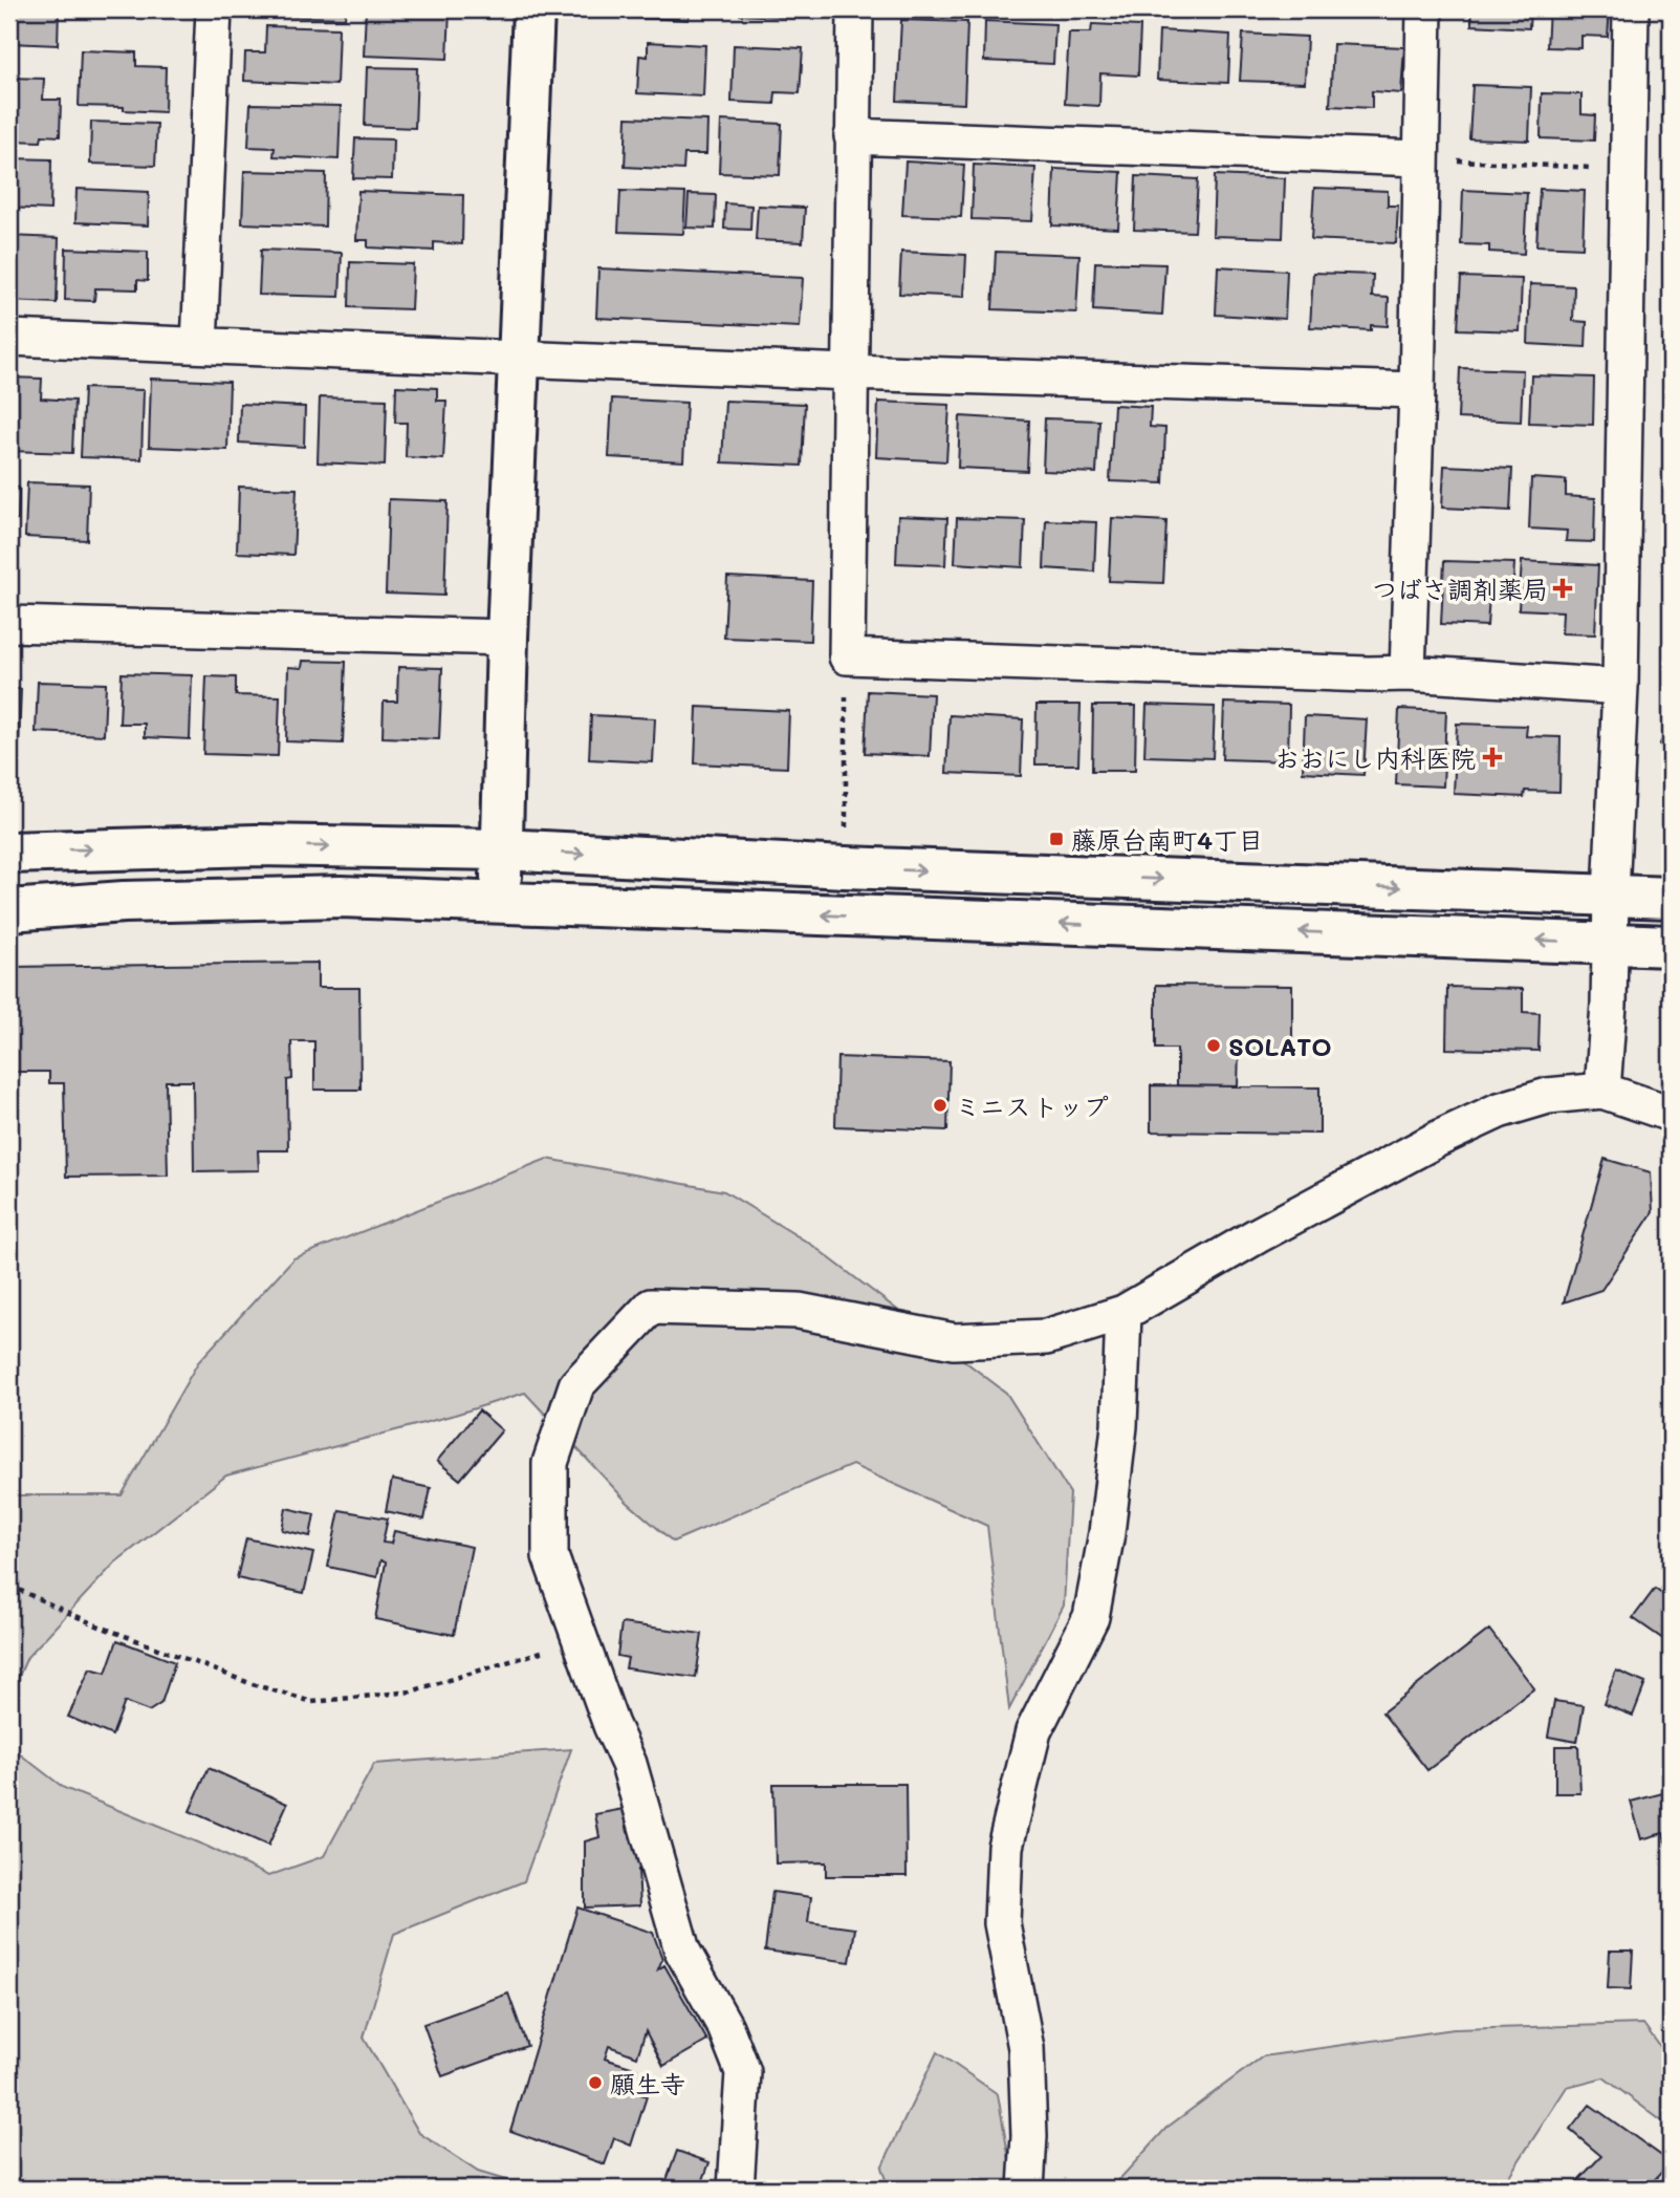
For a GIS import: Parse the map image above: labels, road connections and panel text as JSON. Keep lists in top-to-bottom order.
{
  "places": {
    "health": ["つばさ調剤薬局", "おおにし内科医院"],
    "transit": ["藤原台南町4丁目"],
    "other": ["SOLATO", "ミニストップ", "願生寺"]
  }
}
